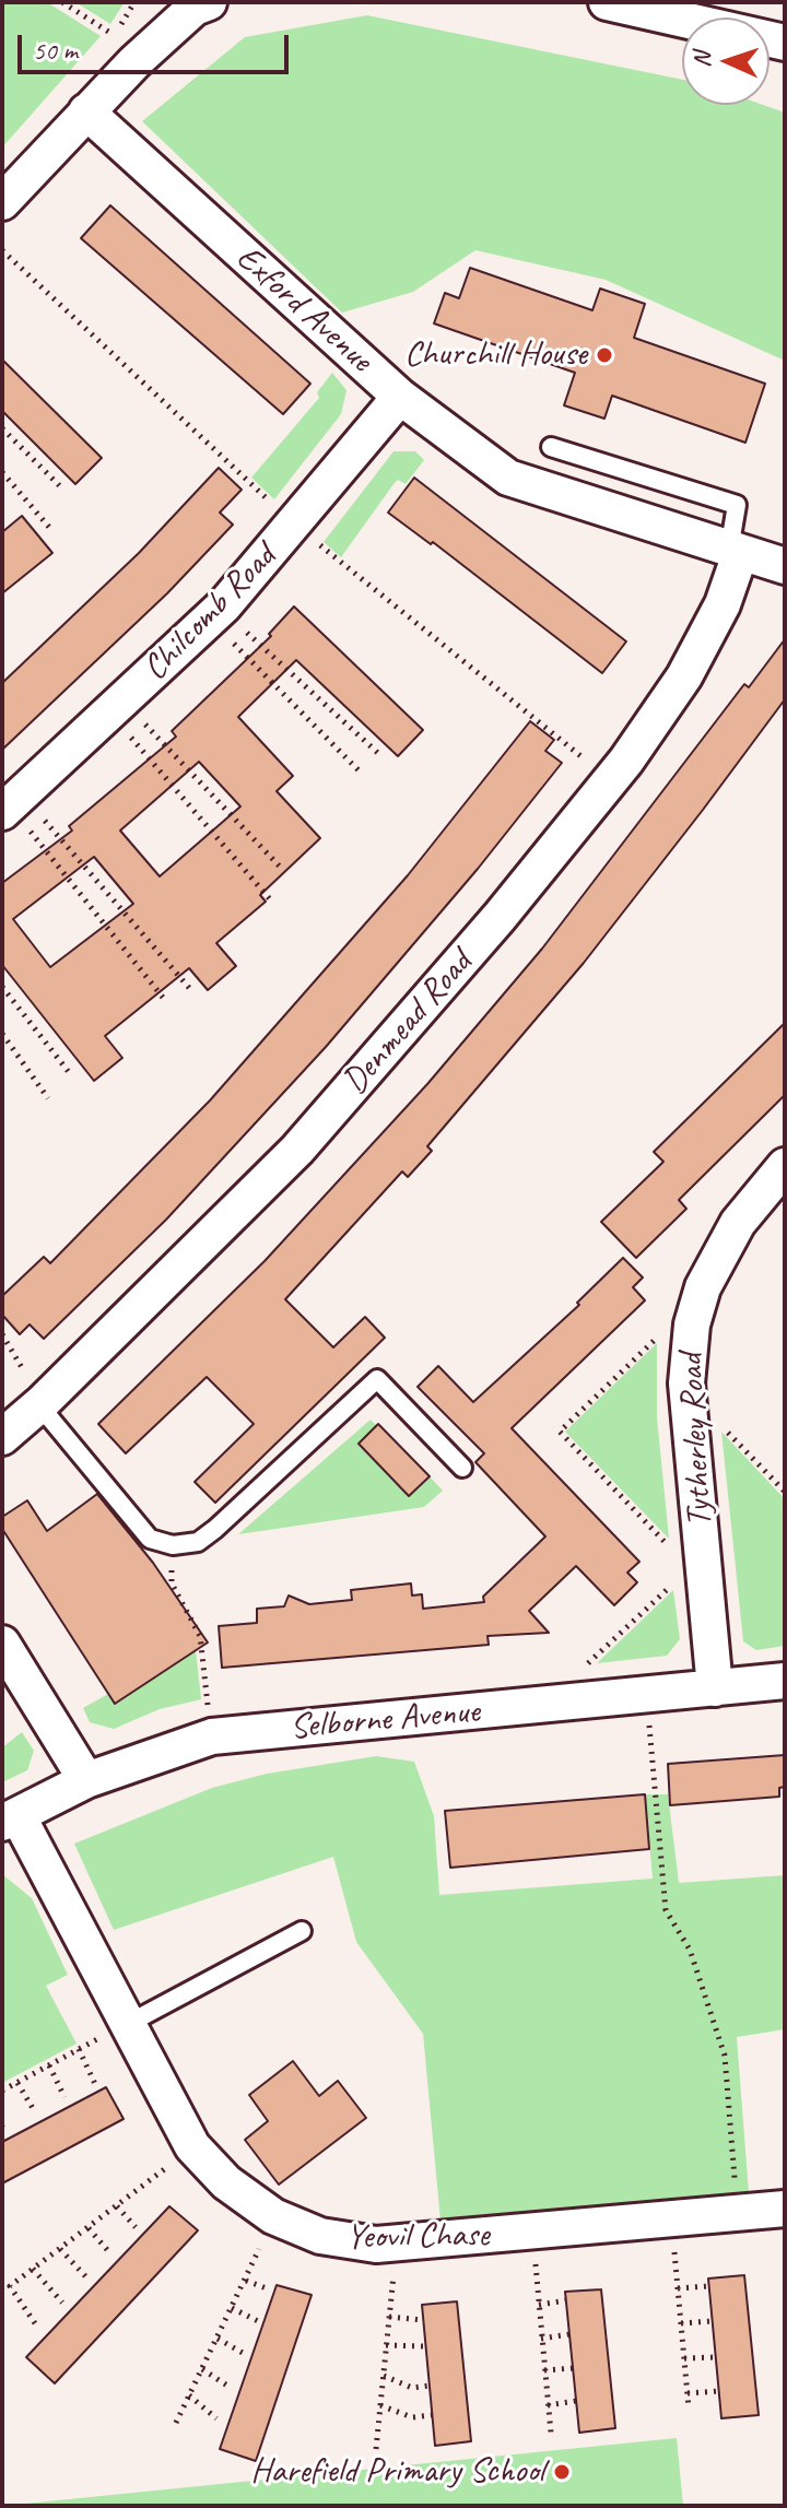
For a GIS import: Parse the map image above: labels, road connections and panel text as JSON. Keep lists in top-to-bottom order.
{
  "streets": {
    "street": [
      "Exford Avenue",
      "Chilcomb Road",
      "Denmead Road",
      "Tytherley Road",
      "Selborne Avenue",
      "Yeovil Chase"
    ]
  },
  "crossings": [
    ["Exford Avenue", "Chilcomb Road"],
    ["Exford Avenue", "Denmead Road"],
    ["Tytherley Road", "Selborne Avenue"],
    ["Selborne Avenue", "Yeovil Chase"]
  ],
  "places": ["Churchill House", "Harefield Primary School"],
  "scale_bar": "50 m",
  "north": "left"
}
